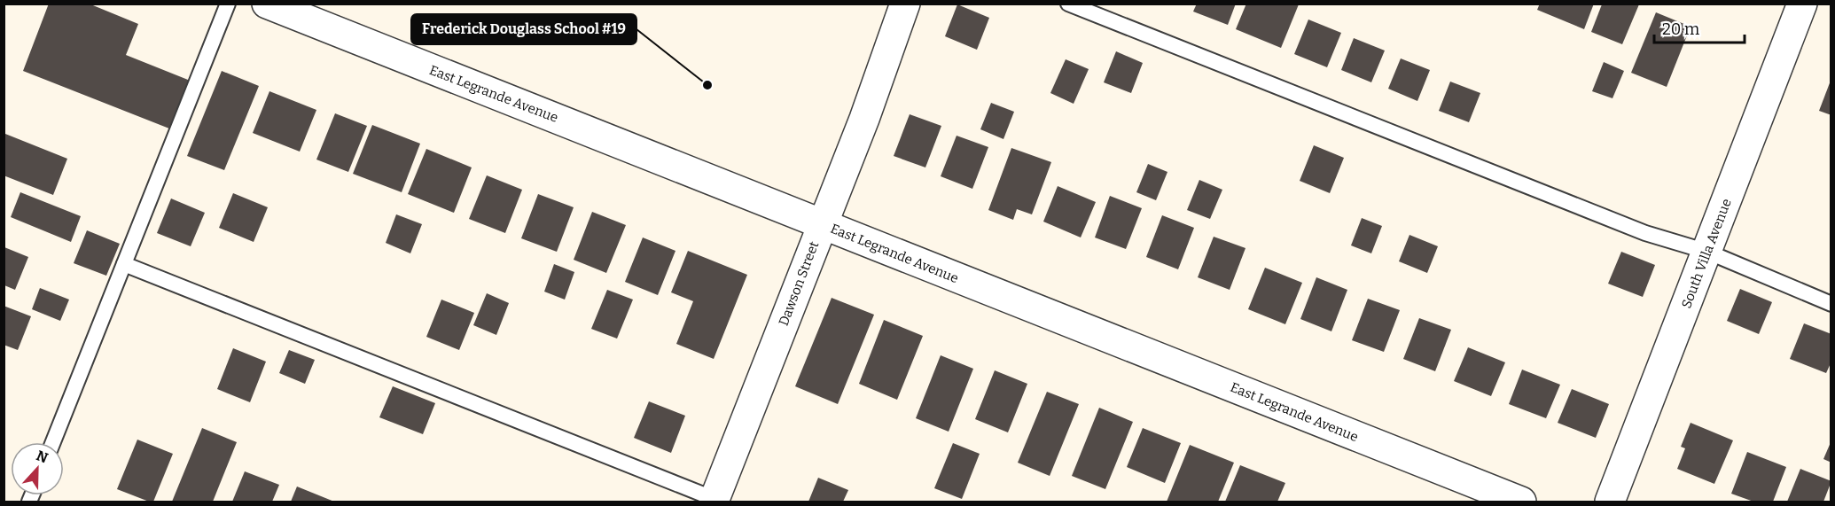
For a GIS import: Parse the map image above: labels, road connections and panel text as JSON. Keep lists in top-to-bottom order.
{
  "streets": {
    "street": ["East Legrande Avenue", "South Villa Avenue", "Dawson Street"]
  },
  "crossings": [
    ["East Legrande Avenue", "Dawson Street"]
  ],
  "places": ["Frederick Douglass School #19"],
  "scale_bar": "20 m",
  "north": "top"
}
